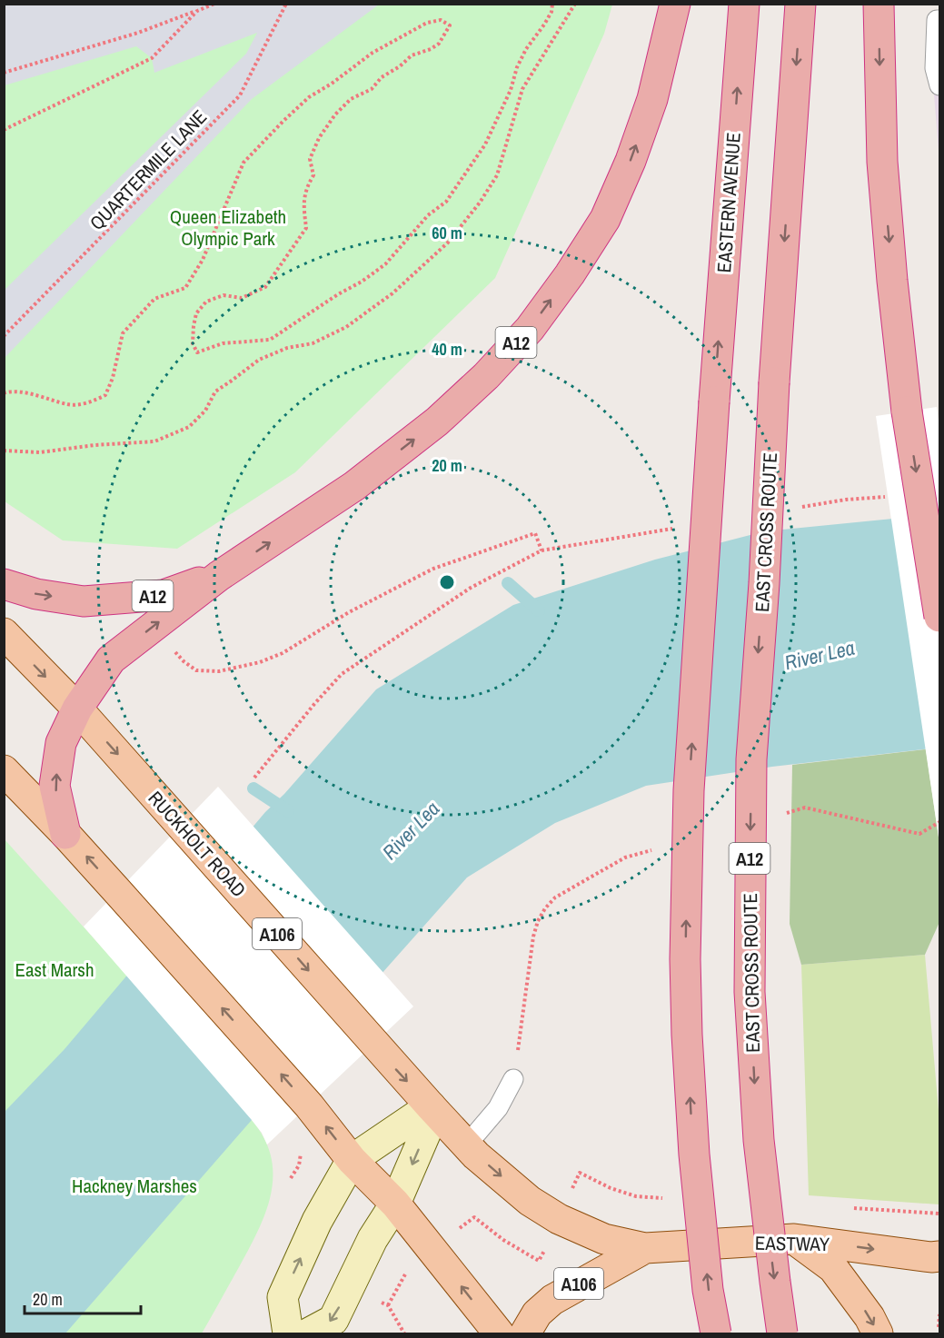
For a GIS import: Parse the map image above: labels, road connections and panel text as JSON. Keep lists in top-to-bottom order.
{
  "streets": {
    "highway": ["EASTERN AVENUE", "A12", "EAST CROSS ROUTE"],
    "main road": ["RUCKHOLT ROAD", "A106", "EASTWAY"],
    "path": ["QUARTERMILE LANE"]
  },
  "crossings": [
    ["A12", "RUCKHOLT ROAD"],
    ["RUCKHOLT ROAD", "EASTWAY"]
  ],
  "one_way": ["EASTWAY"],
  "water": ["River Lea"],
  "parks": ["Queen Elizabeth Olympic Park", "East Marsh", "Hackney Marshes"],
  "scale_bar": "20 m",
  "rings": ["60 m", "40 m", "20 m"]
}
